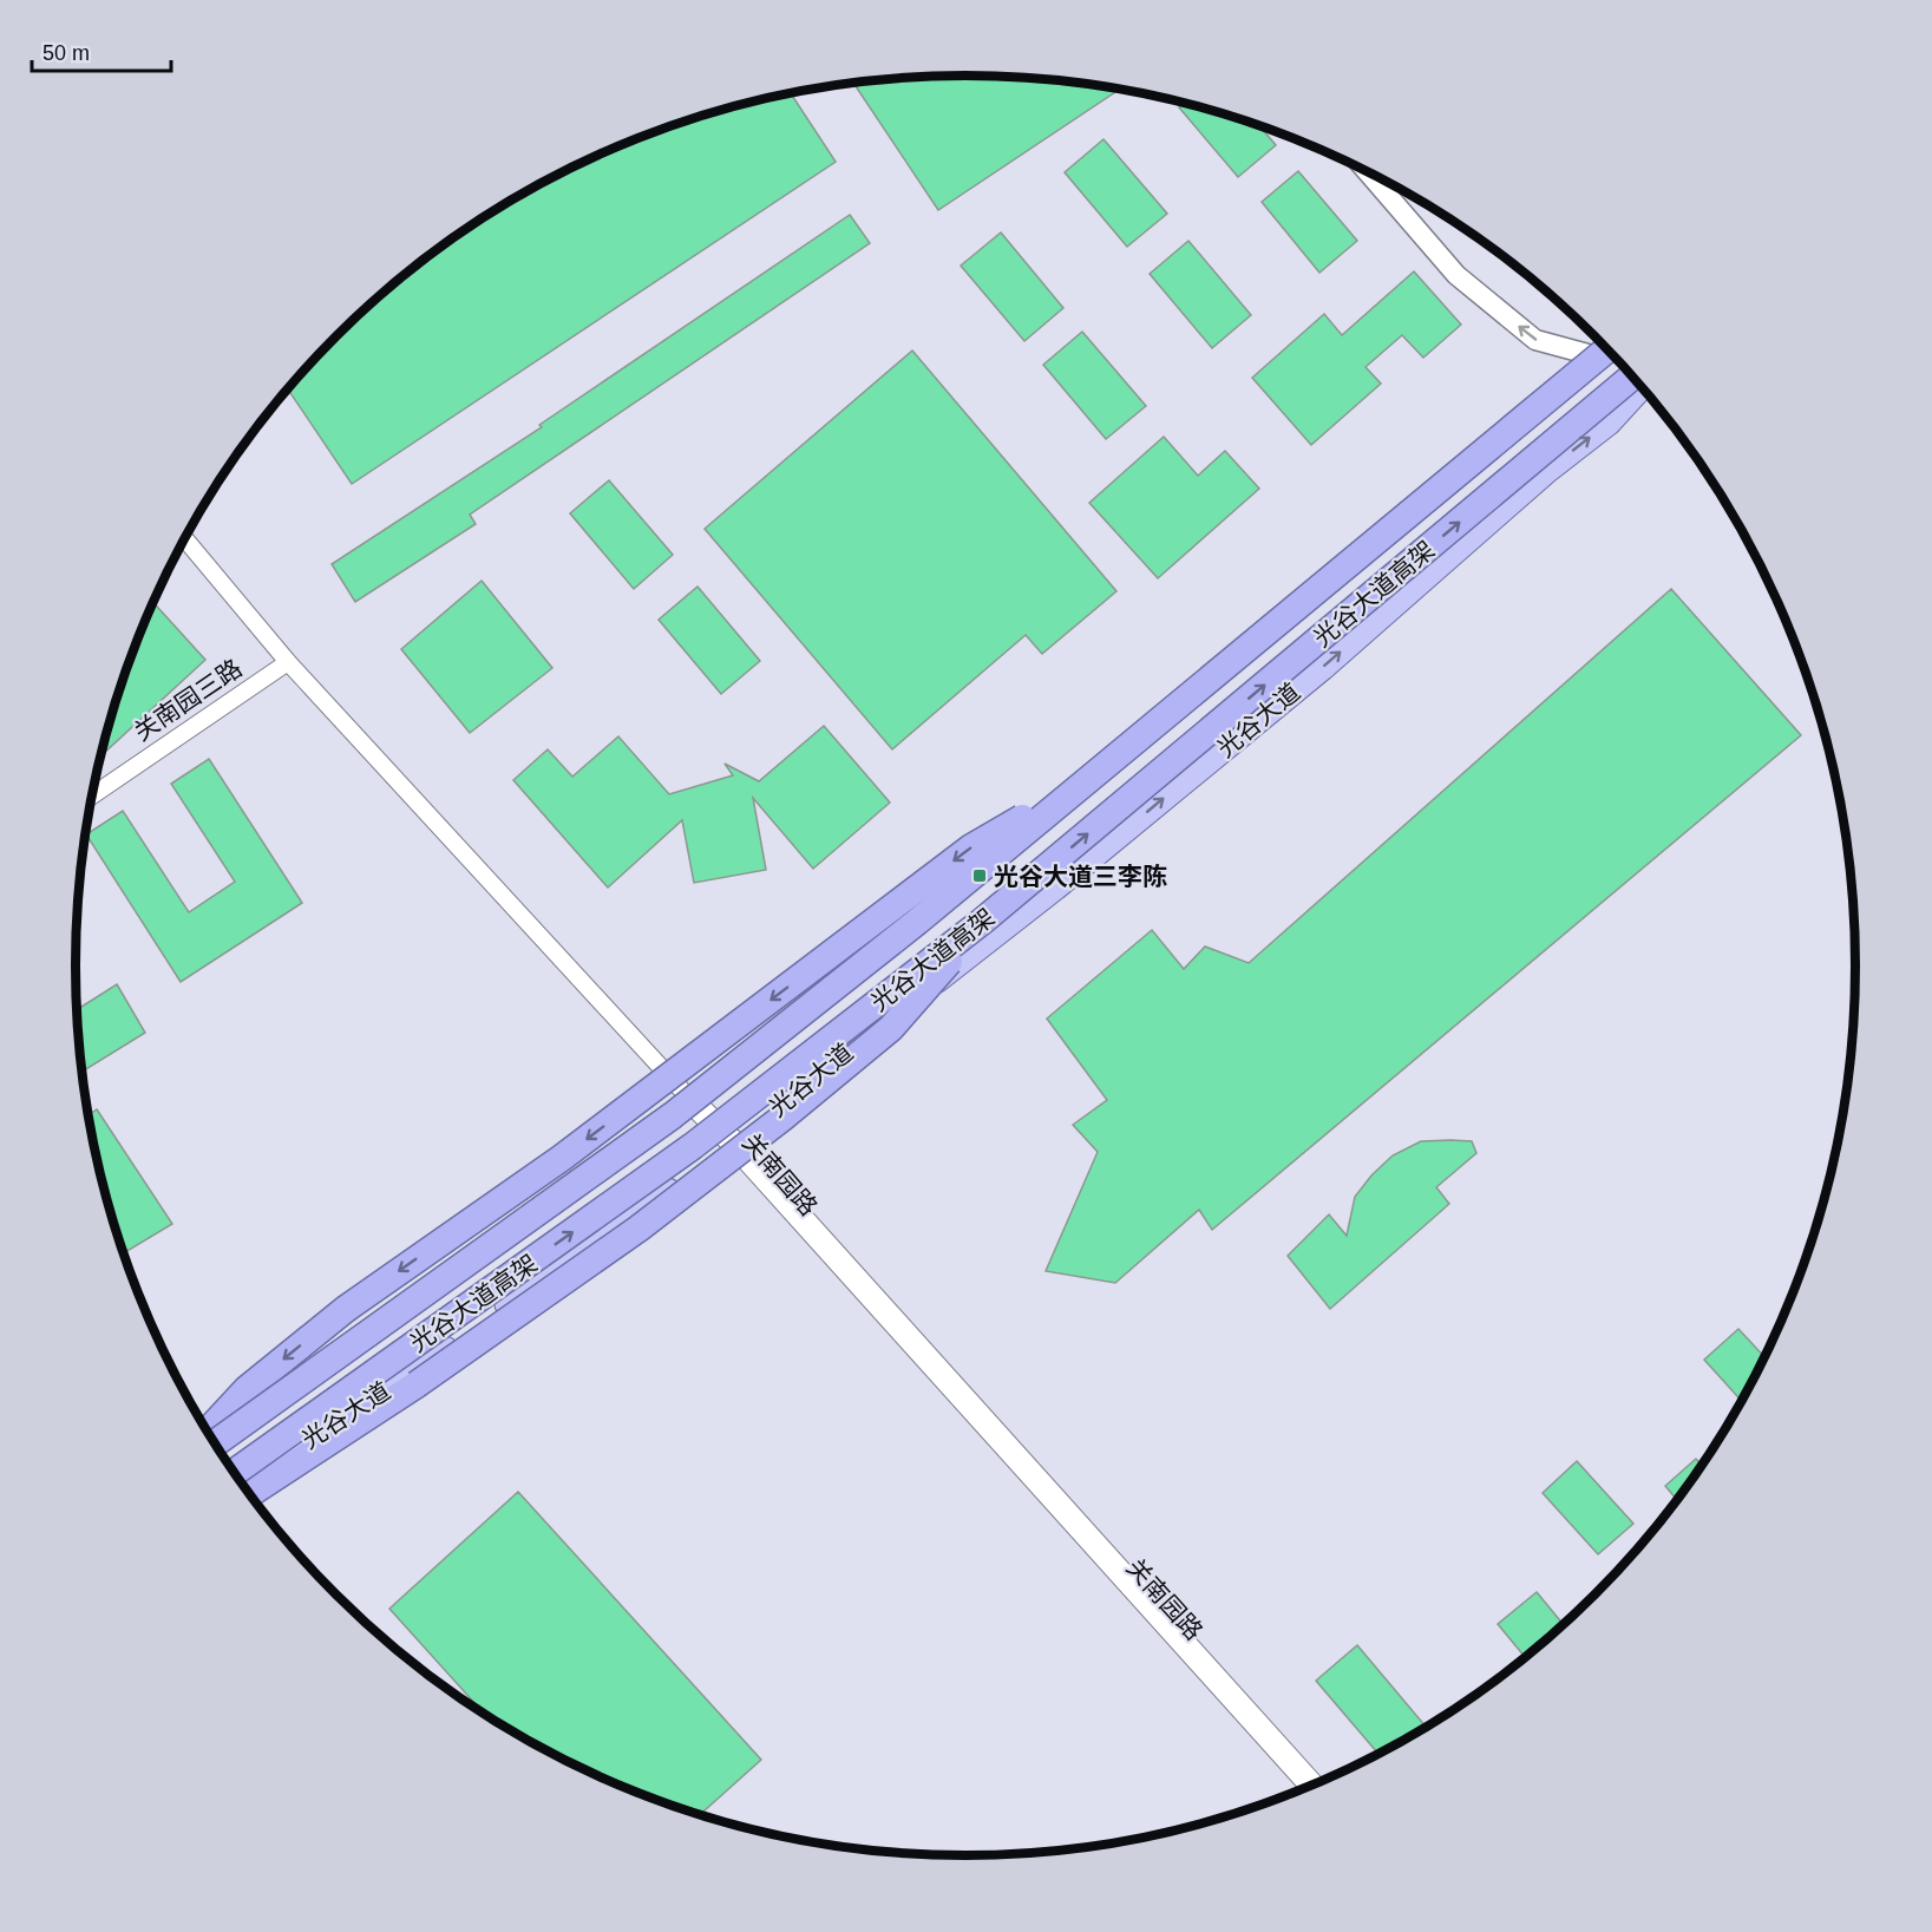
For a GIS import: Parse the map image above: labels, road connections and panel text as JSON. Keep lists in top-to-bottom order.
{
  "streets": {
    "highway": ["光谷大道高架"],
    "main road": ["光谷大道", "关南园路"],
    "street": ["关南园三路"]
  },
  "crossings": [
    ["光谷大道", "关南园路"]
  ],
  "places": {
    "transit": ["光谷大道三李陈"]
  },
  "scale_bar": "50 m"
}
